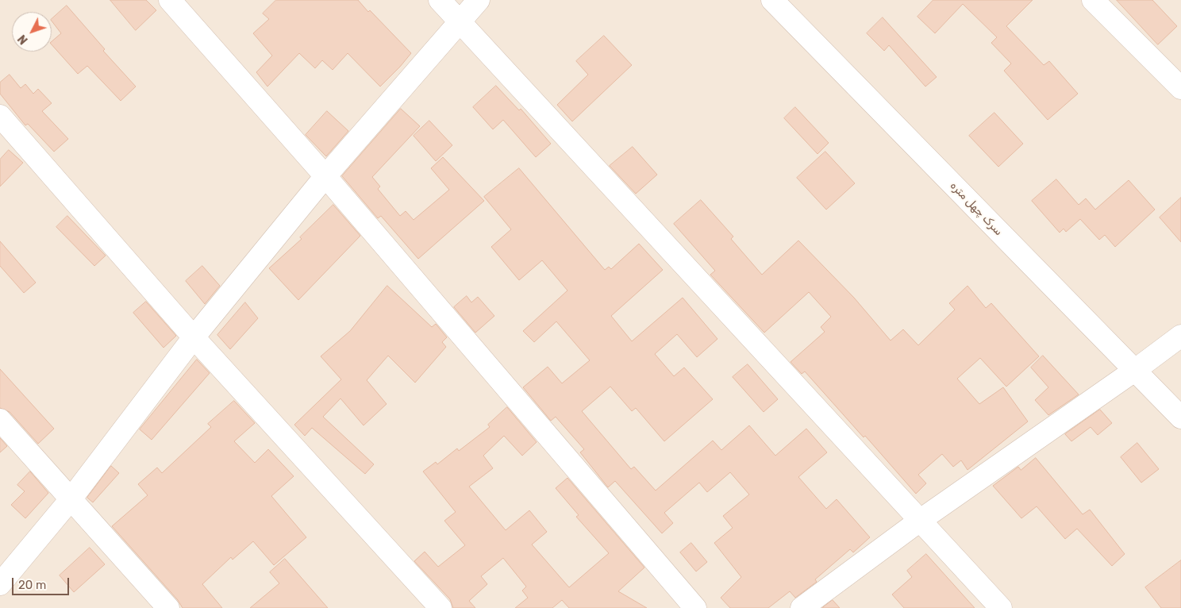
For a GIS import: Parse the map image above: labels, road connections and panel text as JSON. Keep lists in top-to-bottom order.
{
  "streets": {
    "street": ["سرک چهل متره"]
  },
  "scale_bar": "20 m",
  "north": "bottom left"
}
